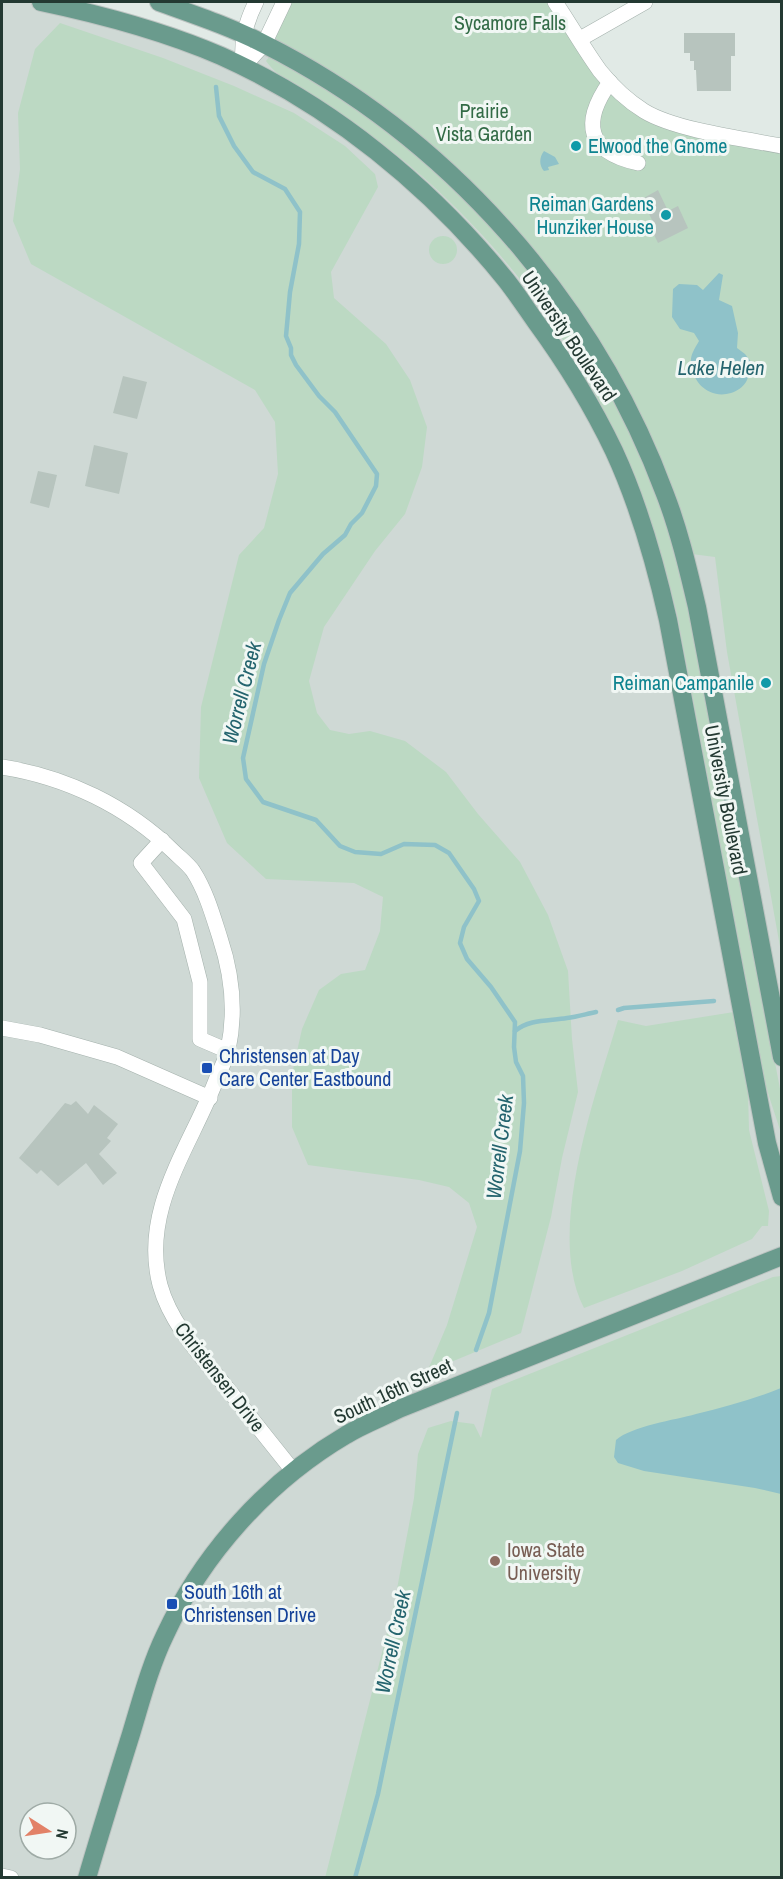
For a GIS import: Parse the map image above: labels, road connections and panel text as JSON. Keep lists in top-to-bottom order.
{
  "streets": {
    "main road": ["University Boulevard", "South 16th Street"],
    "street": ["Christensen Drive"]
  },
  "crossings": [
    ["Christensen Drive", "South 16th Street"]
  ],
  "water": ["Lake Helen", "Worrell Creek"],
  "parks": ["Sycamore Falls", "Prairie Vista Garden"],
  "places": {
    "other": [
      "Elwood the Gnome",
      "Reiman Gardens Hunziker House",
      "Reiman Campanile",
      "Iowa State University"
    ],
    "transit": ["Christensen at Day Care Center Eastbound", "South 16th at Christensen Drive"]
  },
  "north": "right"
}
